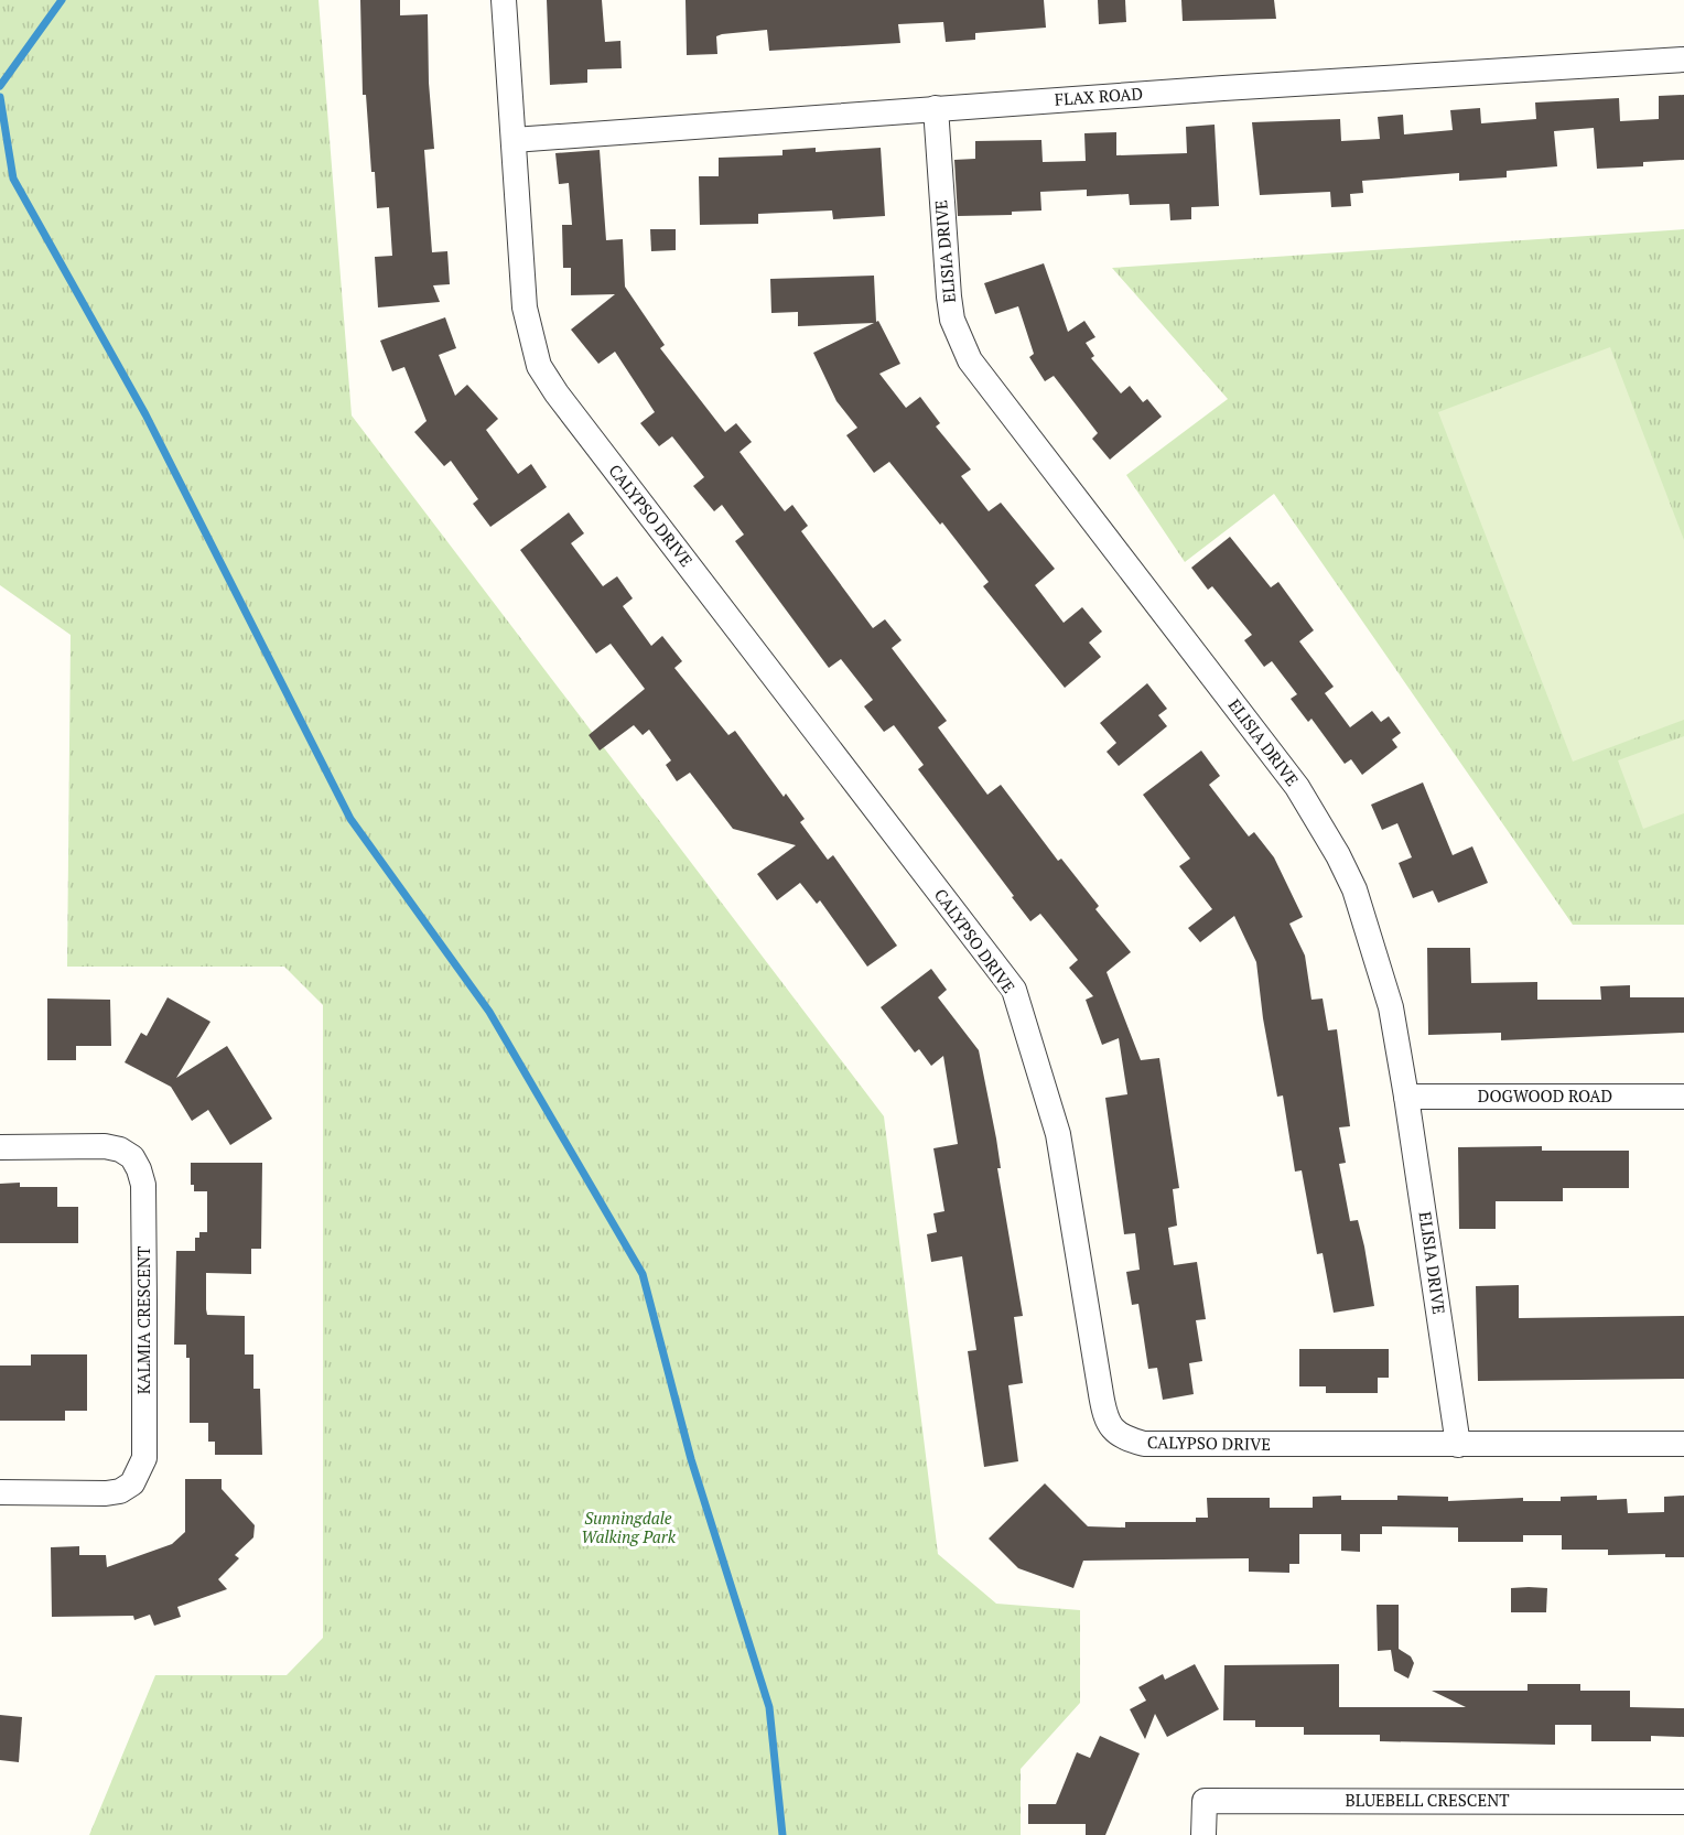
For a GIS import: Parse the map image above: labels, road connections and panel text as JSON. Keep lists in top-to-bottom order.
{
  "streets": {
    "street": [
      "FLAX ROAD",
      "ELISIA DRIVE",
      "CALYPSO DRIVE",
      "DOGWOOD ROAD",
      "KALMIA CRESCENT",
      "BLUEBELL CRESCENT"
    ]
  },
  "crossings": [
    ["FLAX ROAD", "ELISIA DRIVE"],
    ["FLAX ROAD", "CALYPSO DRIVE"],
    ["ELISIA DRIVE", "CALYPSO DRIVE"],
    ["ELISIA DRIVE", "DOGWOOD ROAD"]
  ],
  "parks": ["Sunningdale Walking Park"]
}
